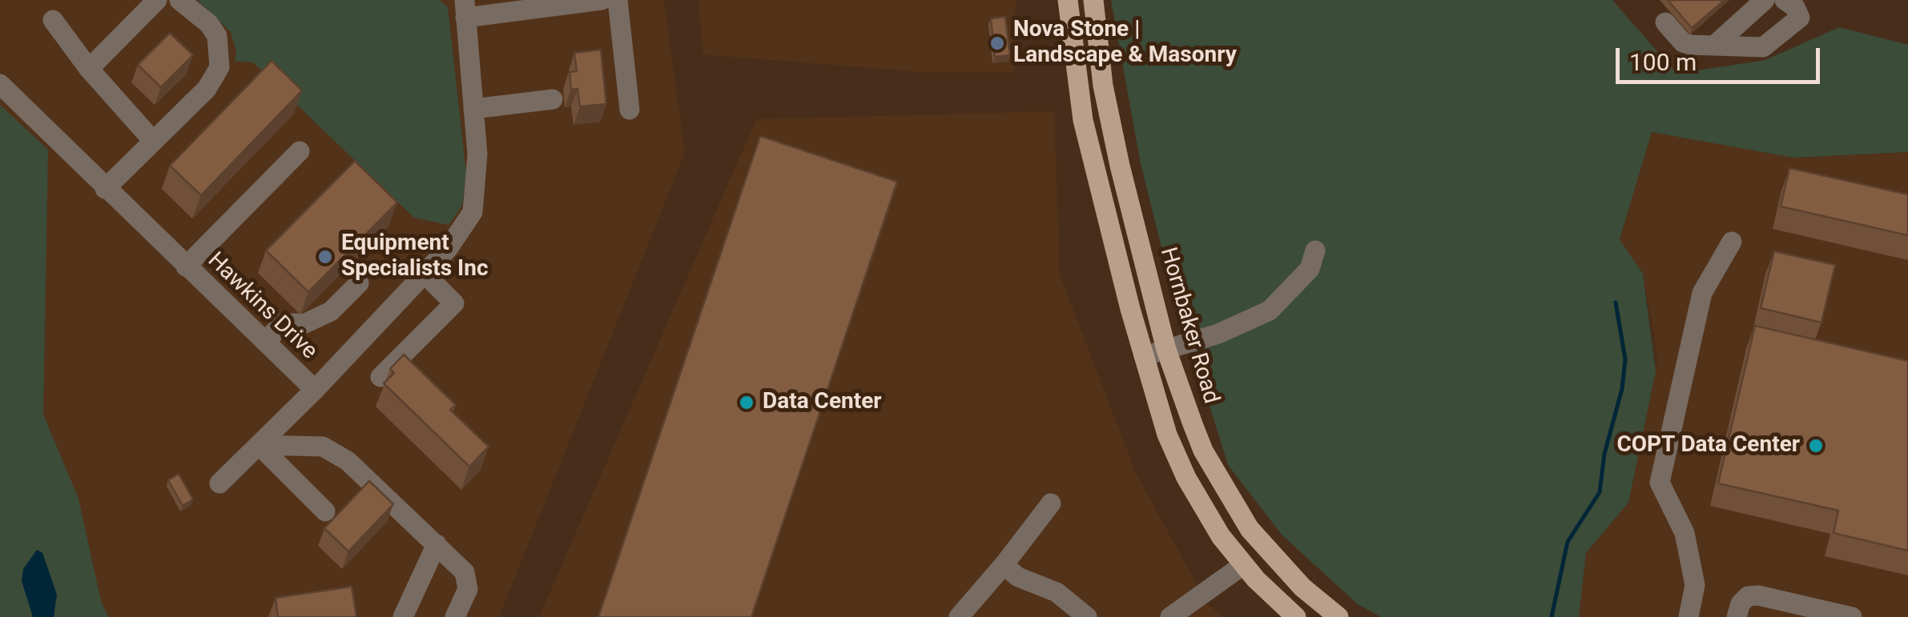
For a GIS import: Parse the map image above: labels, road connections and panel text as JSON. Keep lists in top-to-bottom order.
{
  "streets": {
    "main road": ["Hornbaker Road"],
    "street": ["Hawkins Drive"]
  },
  "places": [
    "Nova Stone | Landscape & Masonry",
    "Equipment Specialists Inc",
    "Data Center",
    "COPT Data Center"
  ],
  "scale_bar": "100 m"
}
